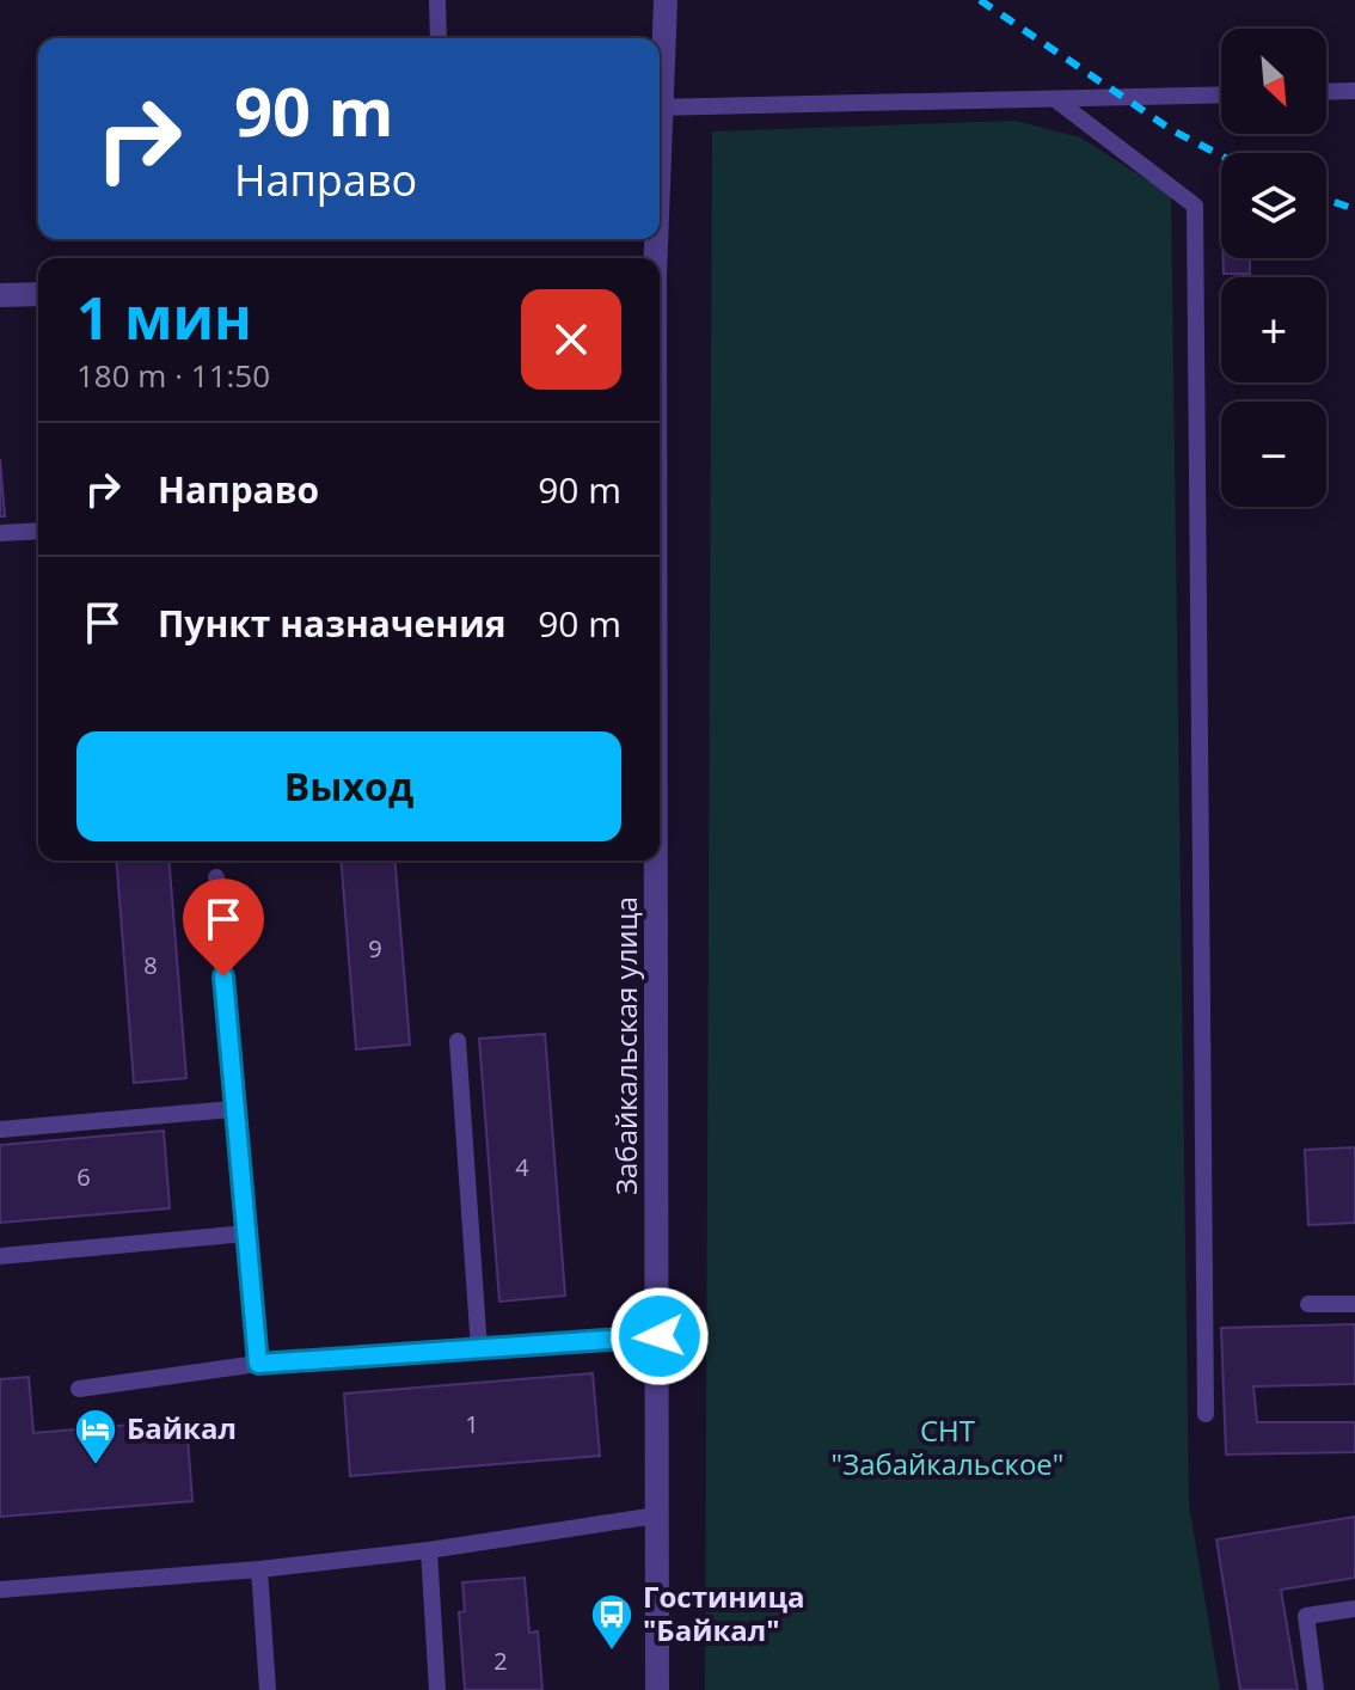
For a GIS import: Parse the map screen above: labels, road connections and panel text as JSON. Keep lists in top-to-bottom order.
{
  "streets": {
    "street": ["Забайкальская улица"]
  },
  "parks": ["СНТ \"Забайкальское\""],
  "places": {
    "hotel": ["Байкал"],
    "bus stop": ["Гостиница \"Байкал\""]
  },
  "house_numbers": [
    "9",
    "8",
    "4",
    "6",
    "1",
    "2"
  ],
  "north": "bottom right",
  "page": {
    "map_buttons": ["+", "−"],
    "turn": ["90 m", "Направо"],
    "heading": ["1 мин", "180 m · 11:50"],
    "list": [
      {
        "name": "Направо",
        "value": "90 m"
      },
      {
        "name": "Пункт назначения",
        "value": "90 m"
      }
    ],
    "buttons": "Выход"
  }
}
